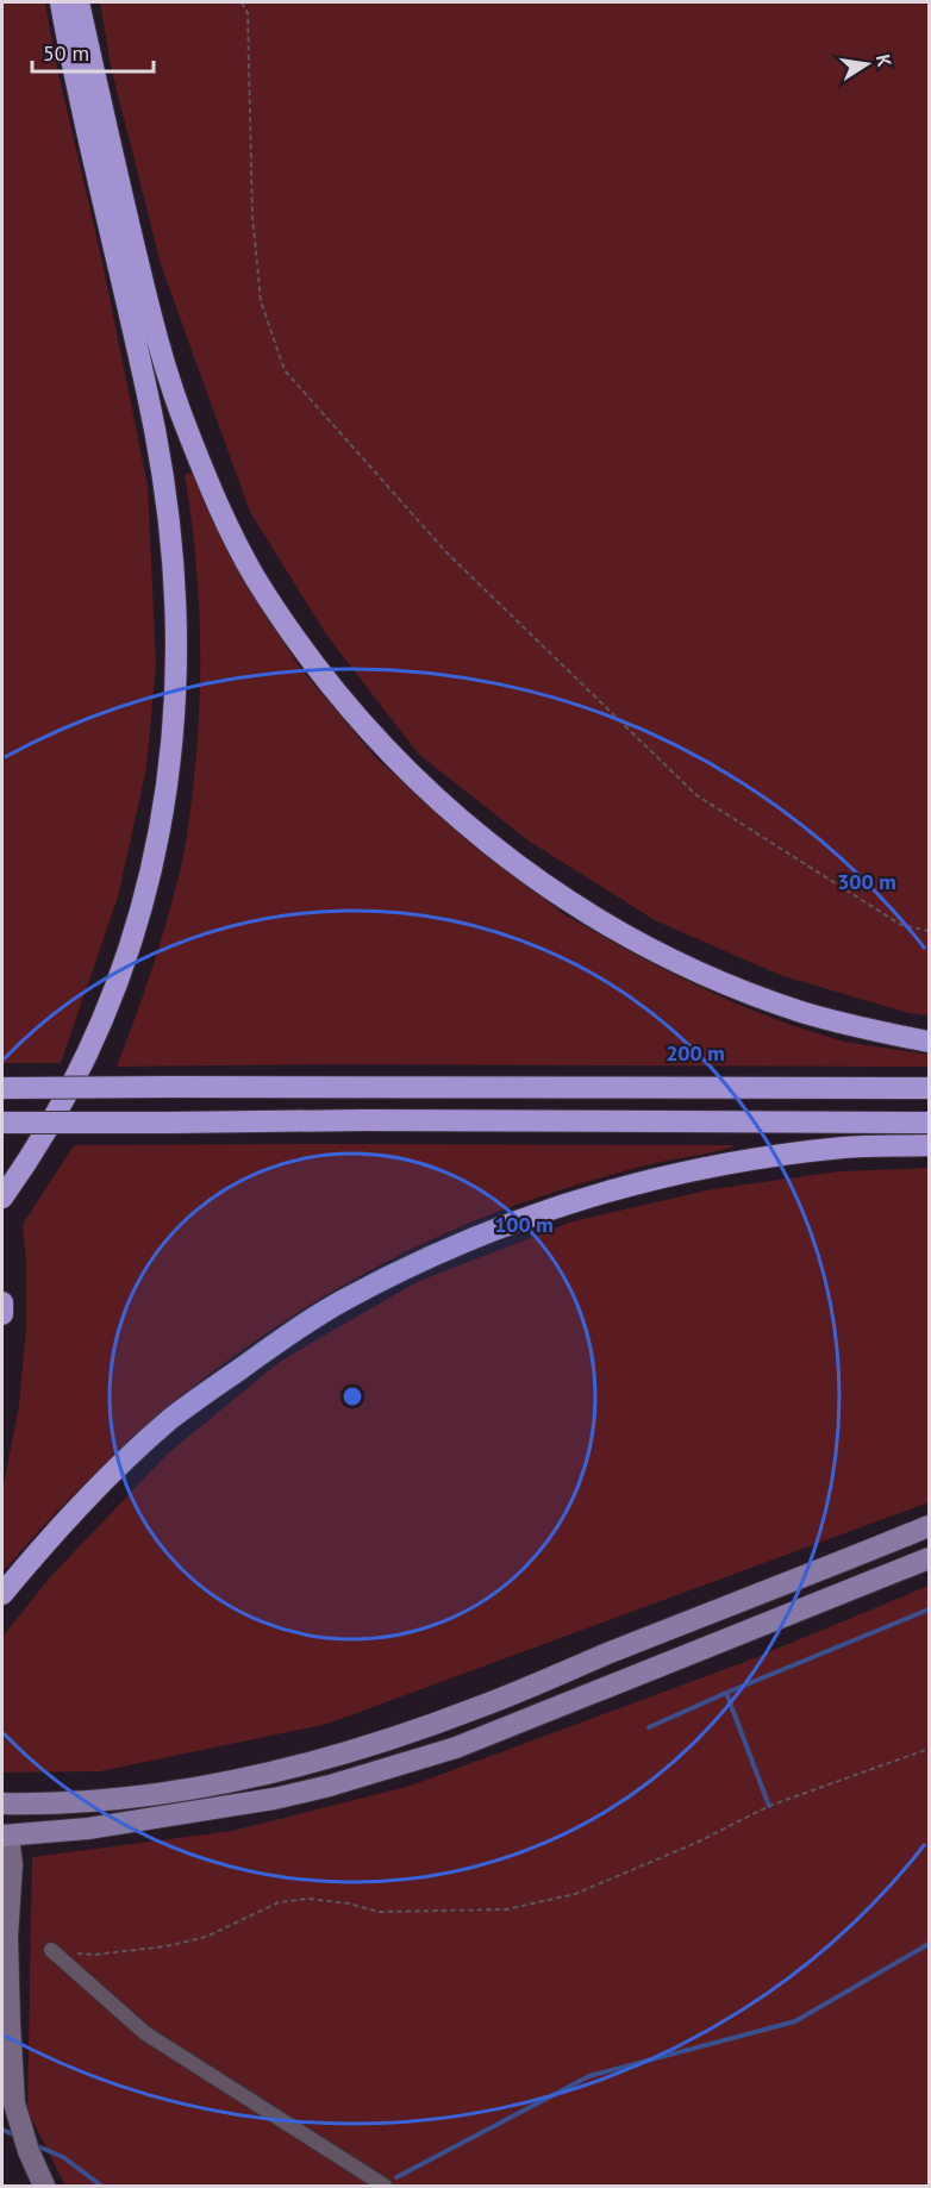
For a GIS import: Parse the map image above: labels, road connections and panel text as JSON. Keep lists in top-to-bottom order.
{
  "scale_bar": "50 m",
  "north": "right",
  "rings": ["300 m", "200 m", "100 m"]
}
